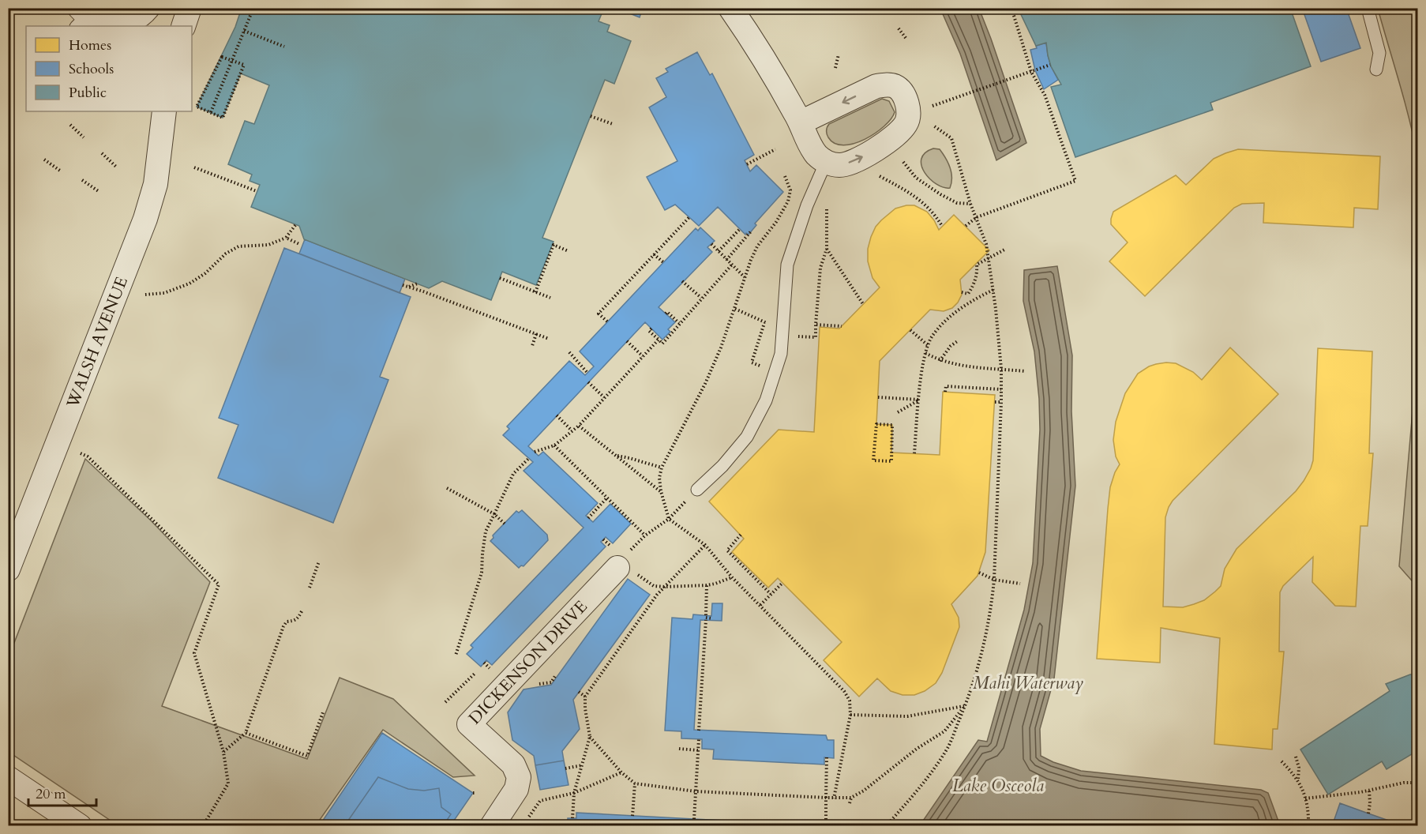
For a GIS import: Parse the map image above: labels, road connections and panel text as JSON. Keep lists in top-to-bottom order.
{
  "streets": {
    "street": ["WALSH AVENUE", "DICKENSON DRIVE"]
  },
  "water": ["Mahi Waterway", "Lake Osceola"],
  "legend": ["Homes", "Schools", "Public"],
  "scale_bar": "20 m"
}
